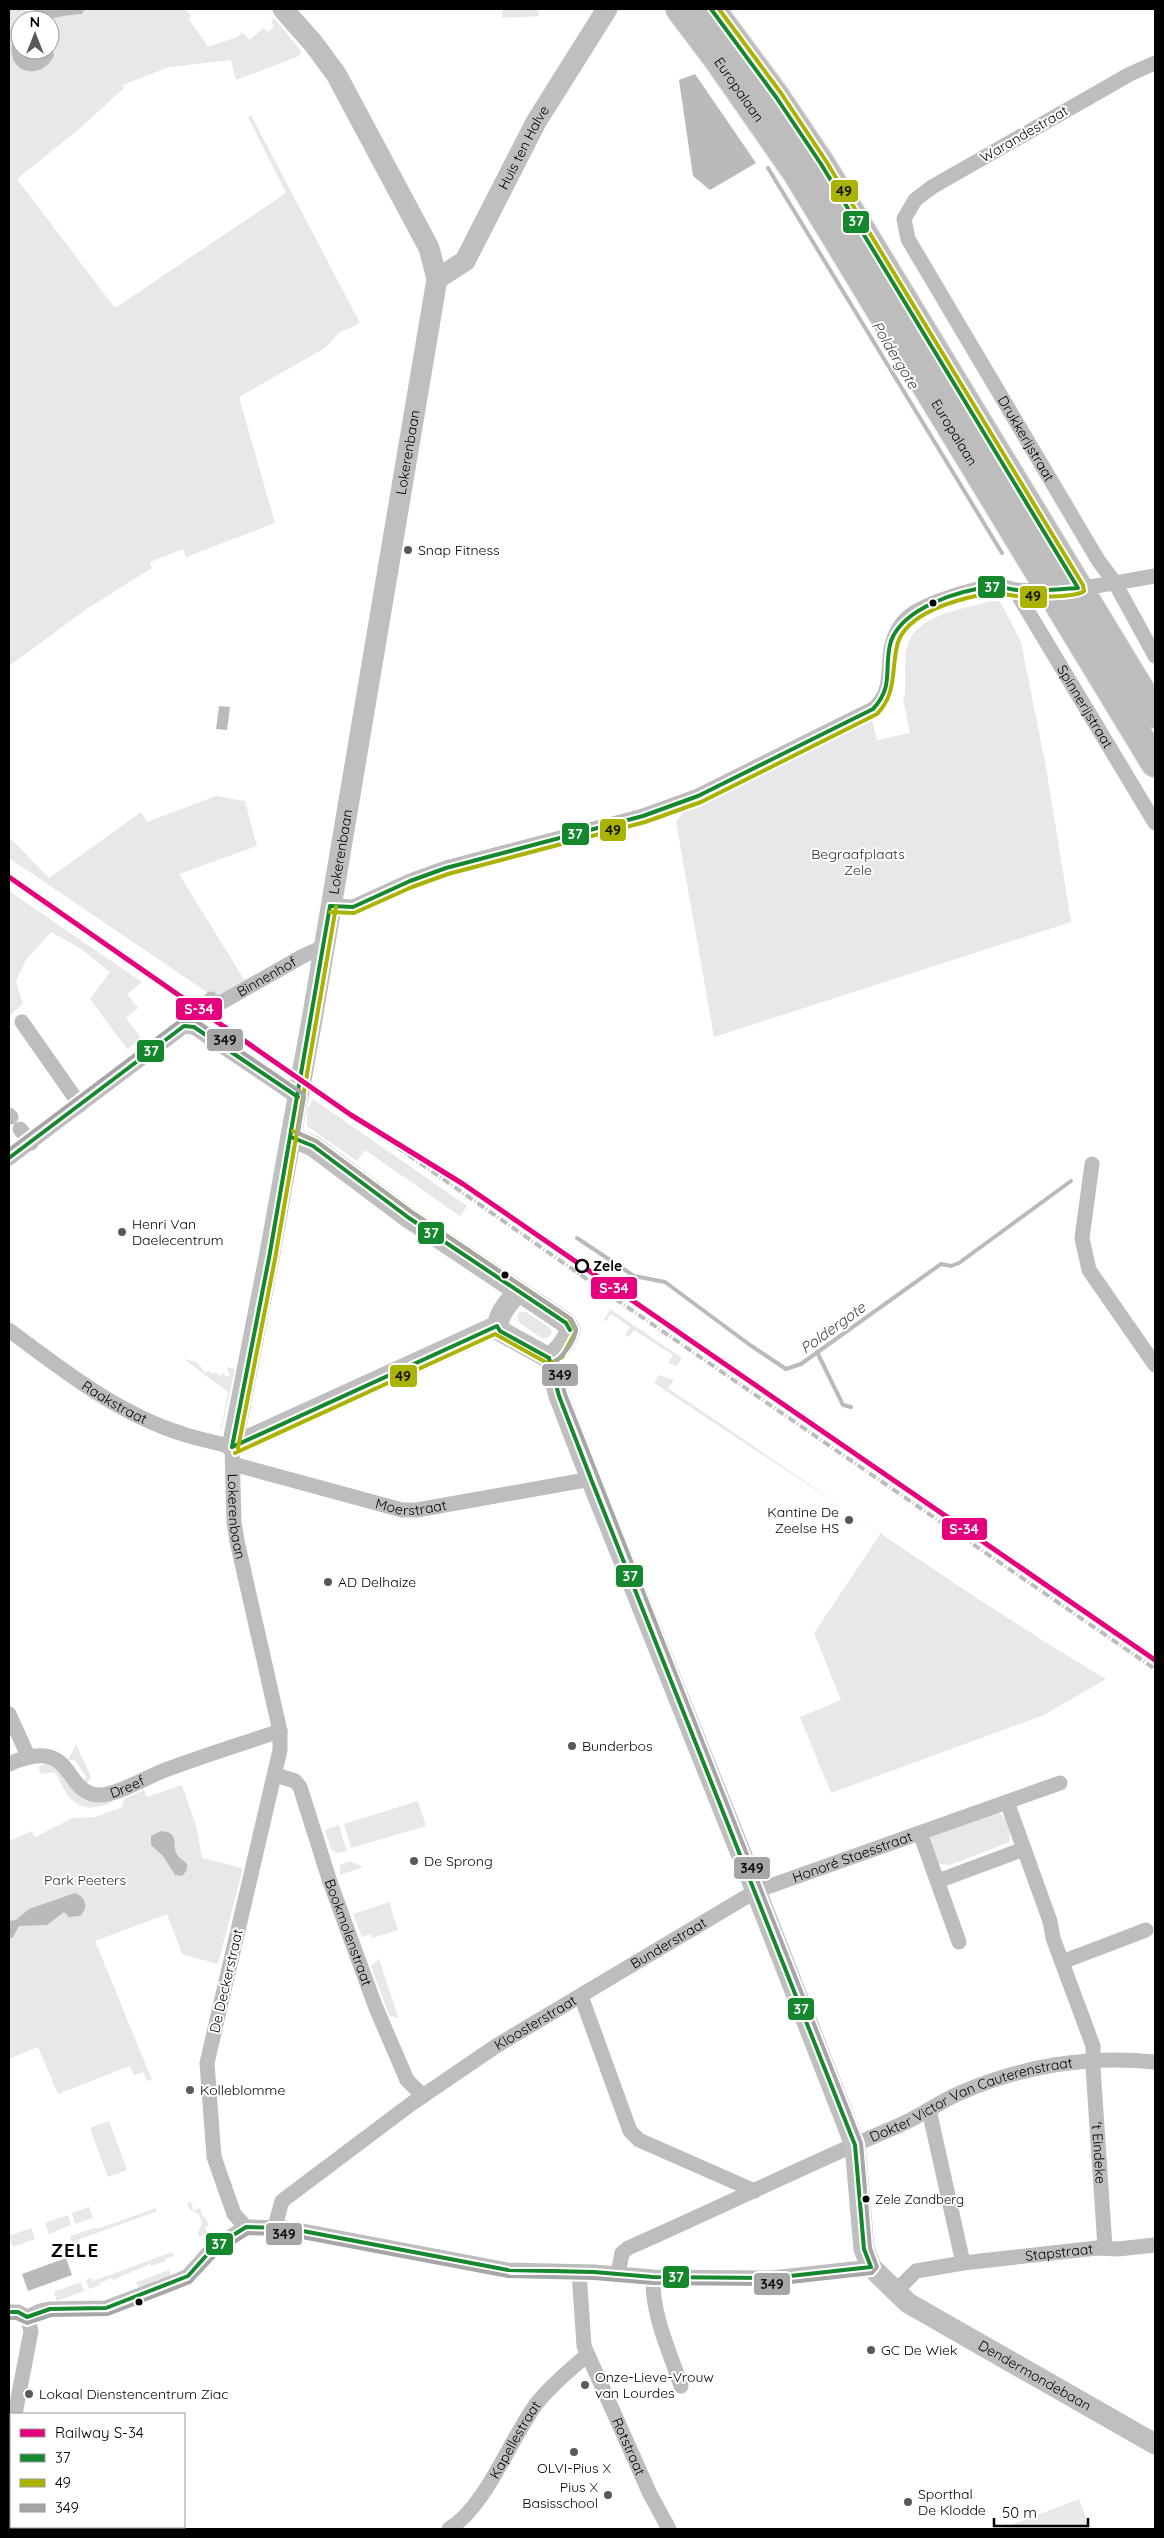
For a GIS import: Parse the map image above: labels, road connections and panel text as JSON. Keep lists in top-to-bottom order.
{
  "streets": {
    "highway": ["Europalaan"],
    "street": [
      "Warandestraat",
      "Huis ten Halve",
      "Drukkerijstraat",
      "Lokerenbaan",
      "Spinnerijstraat",
      "Binnenhof",
      "Raakstraat",
      "Moerstraat",
      "Dreef",
      "Honoré Staesstraat",
      "Bookmolenstraat",
      "Bunderstraat",
      "De Deckerstraat",
      "Kloosterstraat",
      "Dokter Victor Van Cauterenstraat",
      "'t Eindeke",
      "Stapstraat",
      "Dendermondebaan",
      "Kapellestraat",
      "Rotstraat"
    ]
  },
  "crossings": [
    ["Warandestraat", "Drukkerijstraat"],
    ["Huis ten Halve", "Lokerenbaan"],
    ["Lokerenbaan", "Binnenhof"],
    ["Lokerenbaan", "Raakstraat"],
    ["Lokerenbaan", "Moerstraat"],
    ["Lokerenbaan", "Dreef"],
    ["Lokerenbaan", "De Deckerstraat"],
    ["Raakstraat", "Moerstraat"],
    ["Dreef", "De Deckerstraat"],
    ["Honoré Staesstraat", "Bunderstraat"],
    ["Bookmolenstraat", "De Deckerstraat"],
    ["Bookmolenstraat", "Kloosterstraat"],
    ["Bunderstraat", "Kloosterstraat"],
    ["Kloosterstraat", "Dokter Victor Van Cauterenstraat"],
    ["Dokter Victor Van Cauterenstraat", "'t Eindeke"],
    ["'t Eindeke", "Stapstraat"],
    ["Stapstraat", "Dendermondebaan"],
    ["Kapellestraat", "Rotstraat"]
  ],
  "districts": ["ZELE"],
  "water": ["Poldergote"],
  "parks": ["Begraafplaats Zele", "Park Peeters"],
  "places": [
    "Snap Fitness",
    "Henri Van Daelecentrum",
    "Zele",
    "Kantine De Zeelse HS",
    "AD Delhaize",
    "Bunderbos",
    "De Sprong",
    "Kolleblomme",
    "Zele Zandberg",
    "GC De Wiek",
    "Onze-Lieve-Vrouw van Lourdes",
    "Lokaal Dienstencentrum Ziac",
    "OLVI-Pius X",
    "Pius X Basisschool",
    "Sporthal De Klodde"
  ],
  "lines": [
    "transit line 37",
    "transit line 49",
    "rail line S-34",
    "transit line 349"
  ],
  "legend": [
    "Railway S-34",
    "37",
    "49",
    "349"
  ],
  "scale_bar": "50 m",
  "north": "top"
}
